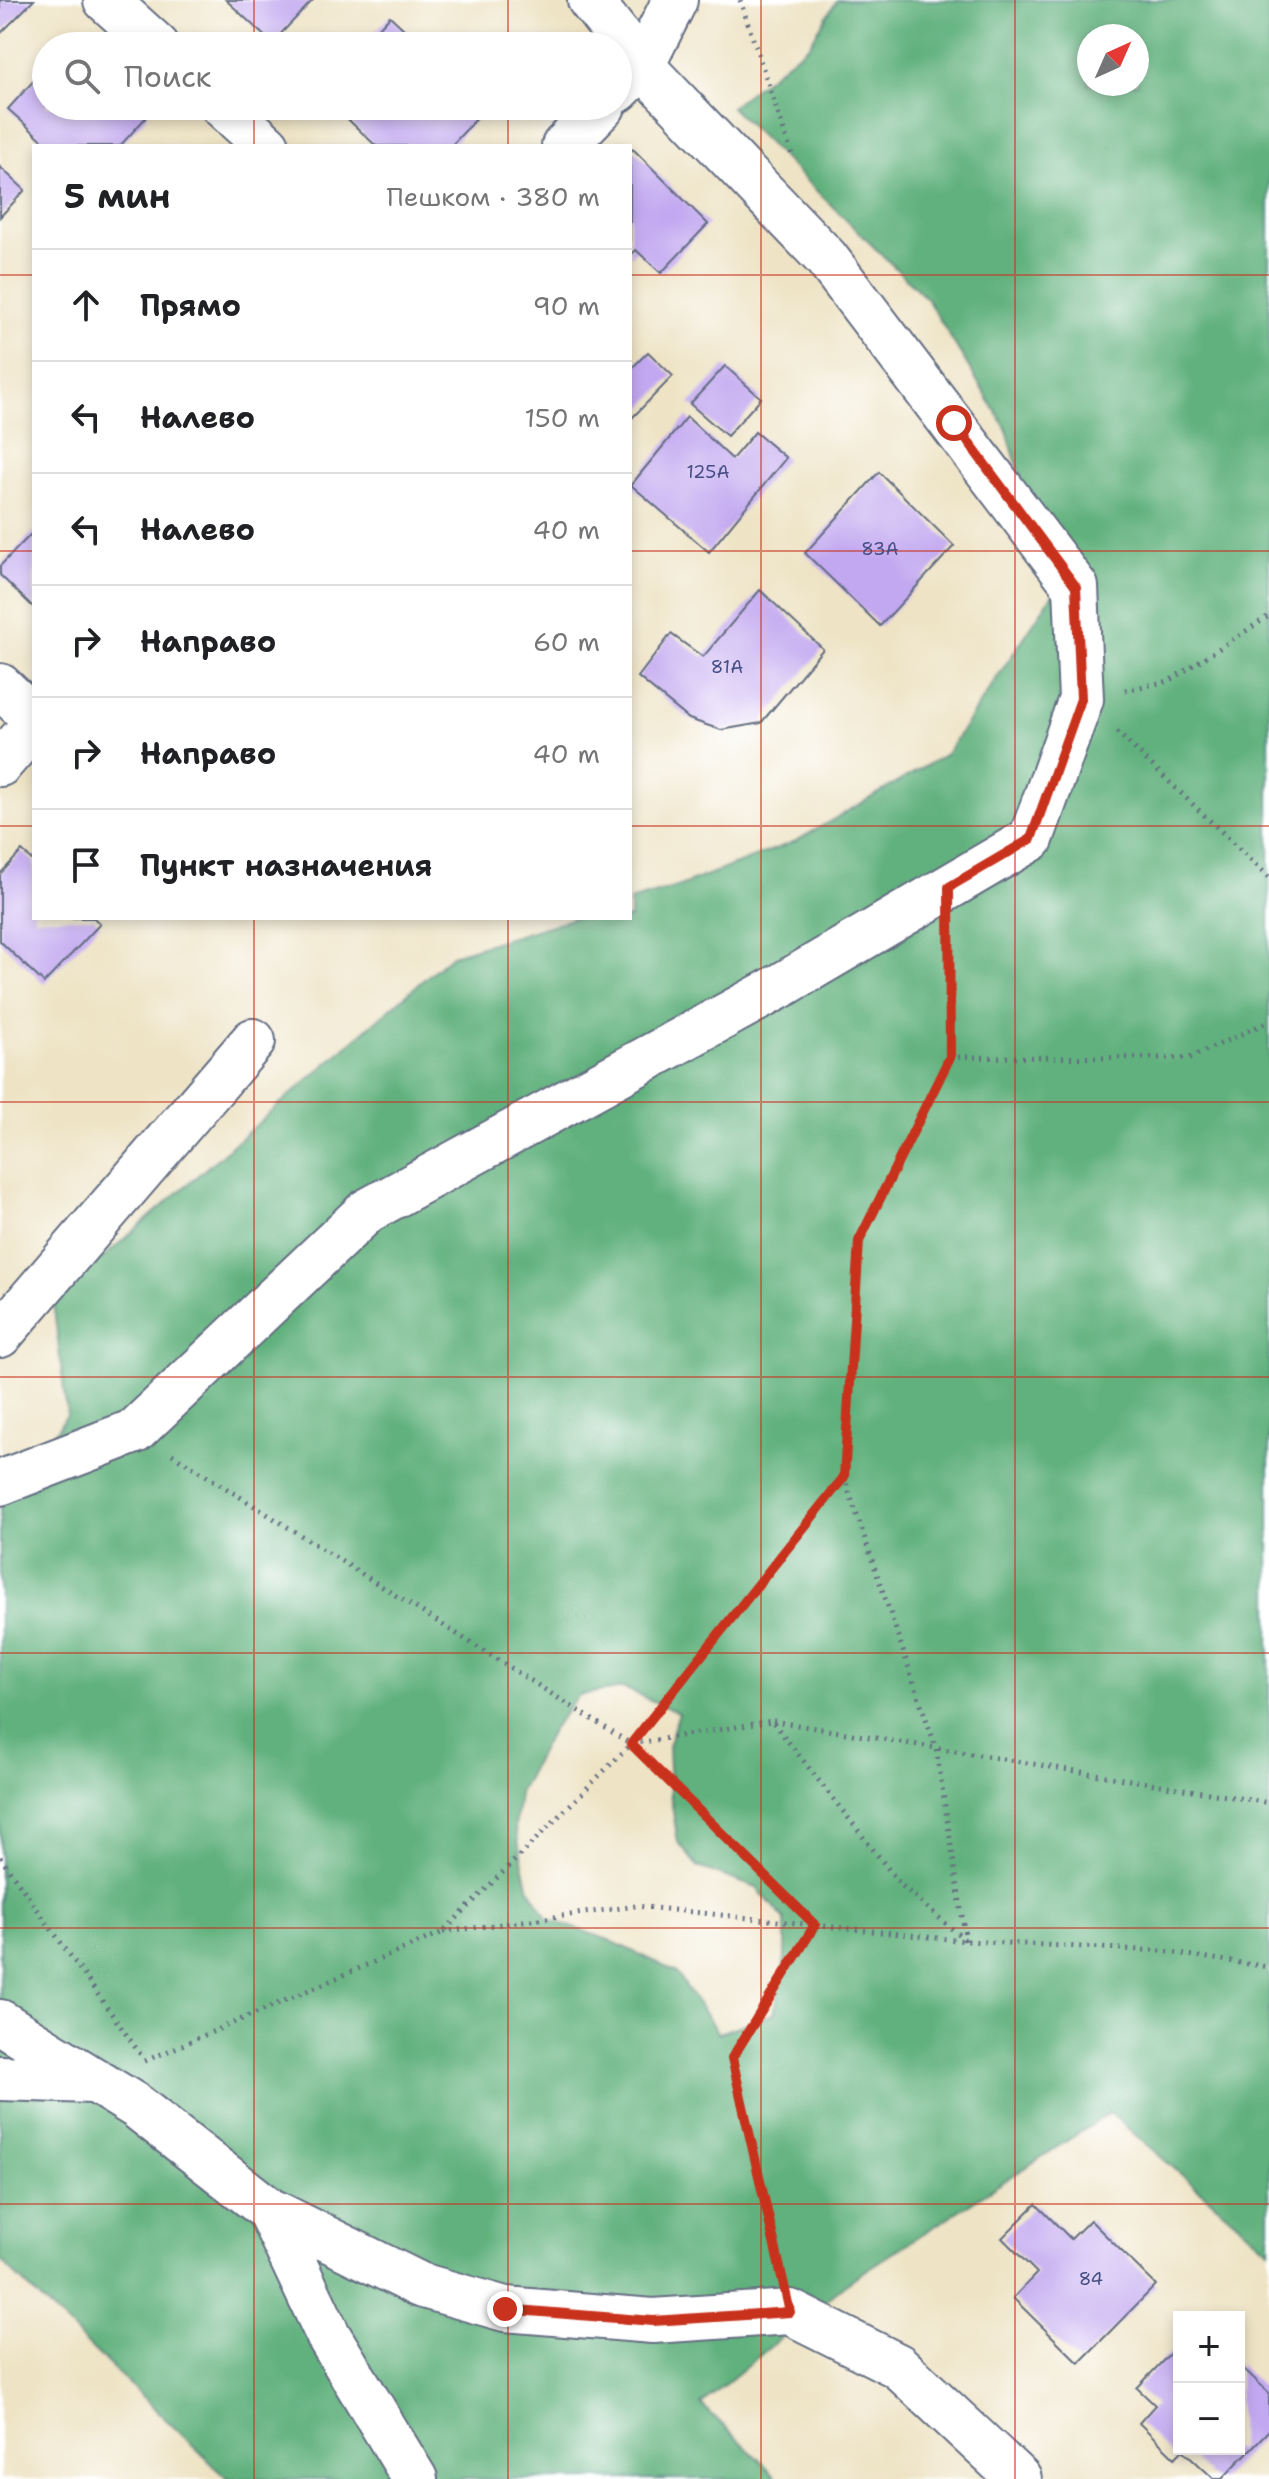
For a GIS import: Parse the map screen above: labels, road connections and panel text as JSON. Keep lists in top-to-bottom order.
{
  "house_numbers": [
    "125А",
    "83А",
    "81А",
    "84"
  ],
  "north": "top right",
  "page": {
    "search": "Поиск",
    "heading": ["5 мин", "Пешком · 380 m"],
    "list": [
      ["Прямо", "90 m"],
      ["Налево", "150 m"],
      ["Налево", "40 m"],
      ["Направо", "60 m"],
      ["Направо", "40 m"],
      "Пункт назначения"
    ],
    "map_buttons": ["+", "−"]
  }
}
